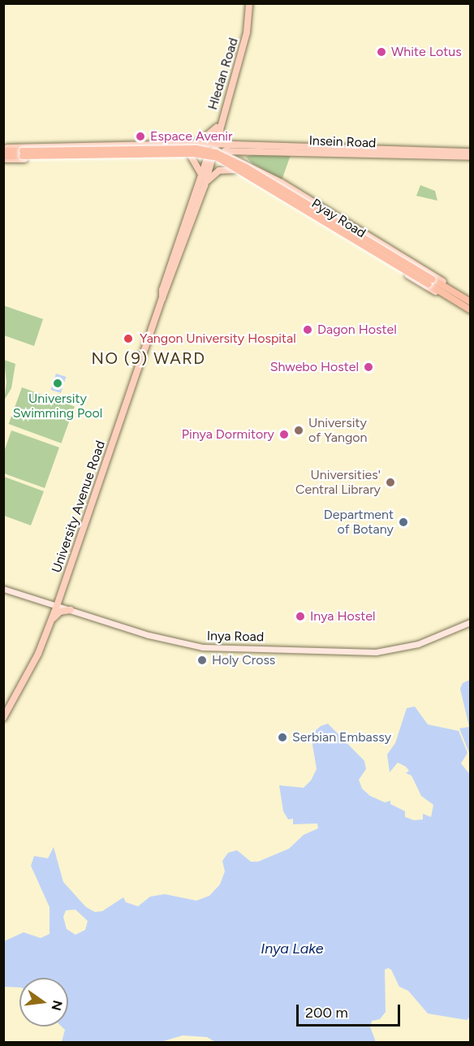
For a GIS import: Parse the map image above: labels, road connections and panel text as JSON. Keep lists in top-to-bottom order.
{
  "streets": {
    "highway": ["Pyay Road"],
    "main road": [
      "Hledan Road",
      "Insein Road",
      "University Avenue Road",
      "Inya Road"
    ]
  },
  "crossings": [
    ["Hledan Road", "Insein Road"],
    ["Hledan Road", "Pyay Road"],
    ["Hledan Road", "University Avenue Road"],
    ["Insein Road", "Pyay Road"],
    ["Insein Road", "University Avenue Road"],
    ["Pyay Road", "University Avenue Road"],
    ["University Avenue Road", "Inya Road"]
  ],
  "districts": ["NO (9) WARD"],
  "water": ["Inya Lake"],
  "places": [
    "White Lotus",
    "Espace Avenir",
    "Dagon Hostel",
    "Yangon University Hospital",
    "Shwebo Hostel",
    "University Swimming Pool",
    "University of Yangon",
    "Pinya Dormitory",
    "Universities' Central Library",
    "Department of Botany",
    "Inya Hostel",
    "Holy Cross",
    "Serbian Embassy"
  ],
  "scale_bar": "200 m",
  "north": "right"
}
